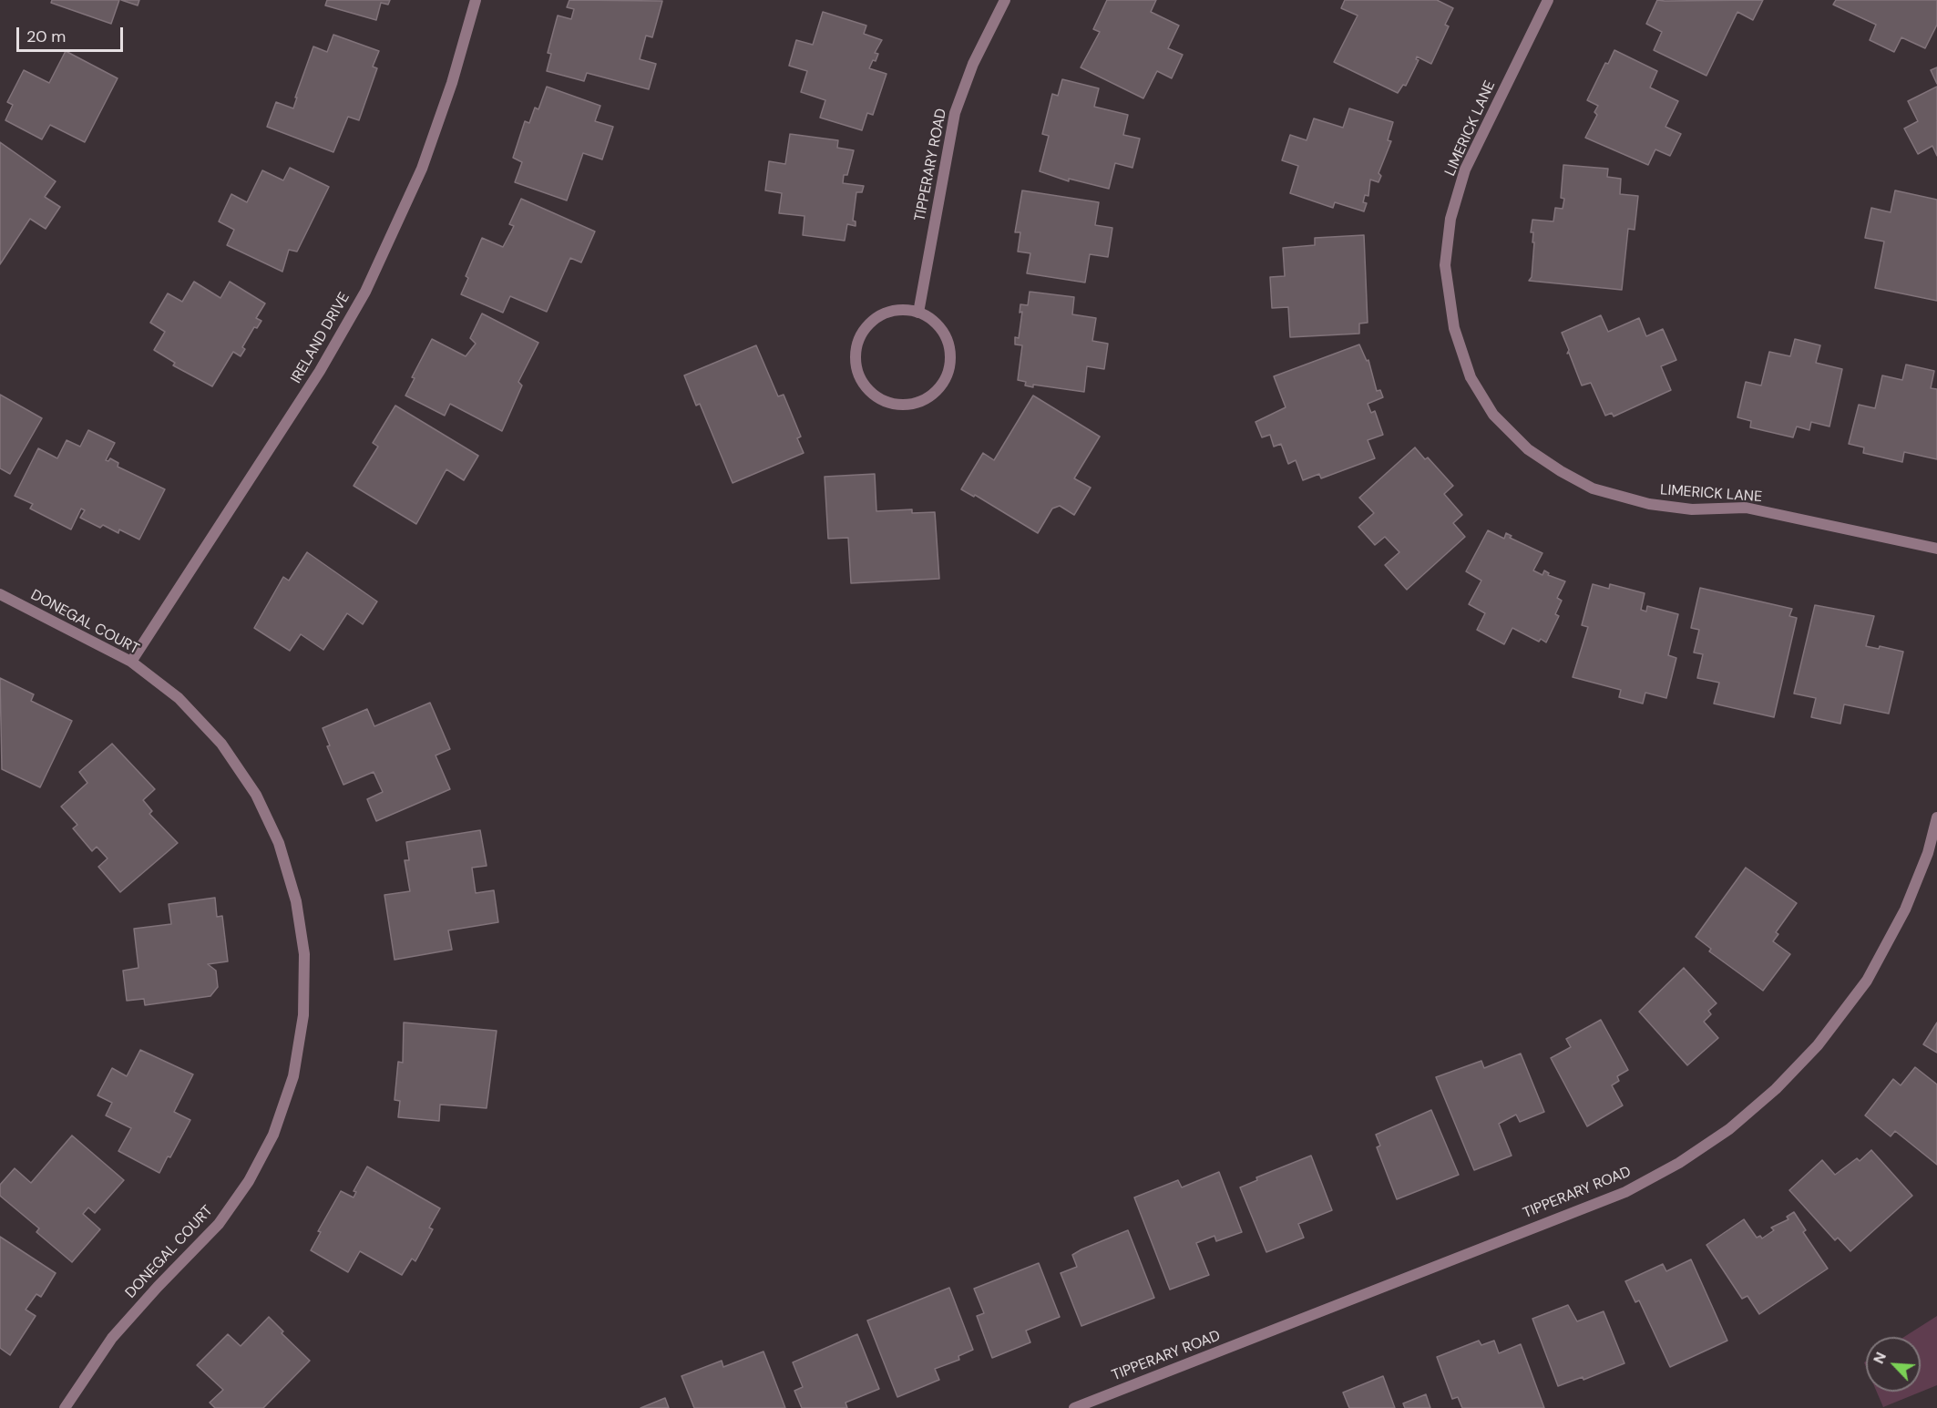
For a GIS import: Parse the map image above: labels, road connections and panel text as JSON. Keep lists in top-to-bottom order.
{
  "streets": {
    "street": [
      "LIMERICK LANE",
      "TIPPERARY ROAD",
      "IRELAND DRIVE",
      "DONEGAL COURT"
    ]
  },
  "crossings": [
    ["IRELAND DRIVE", "DONEGAL COURT"]
  ],
  "scale_bar": "20 m",
  "north": "top left"
}
